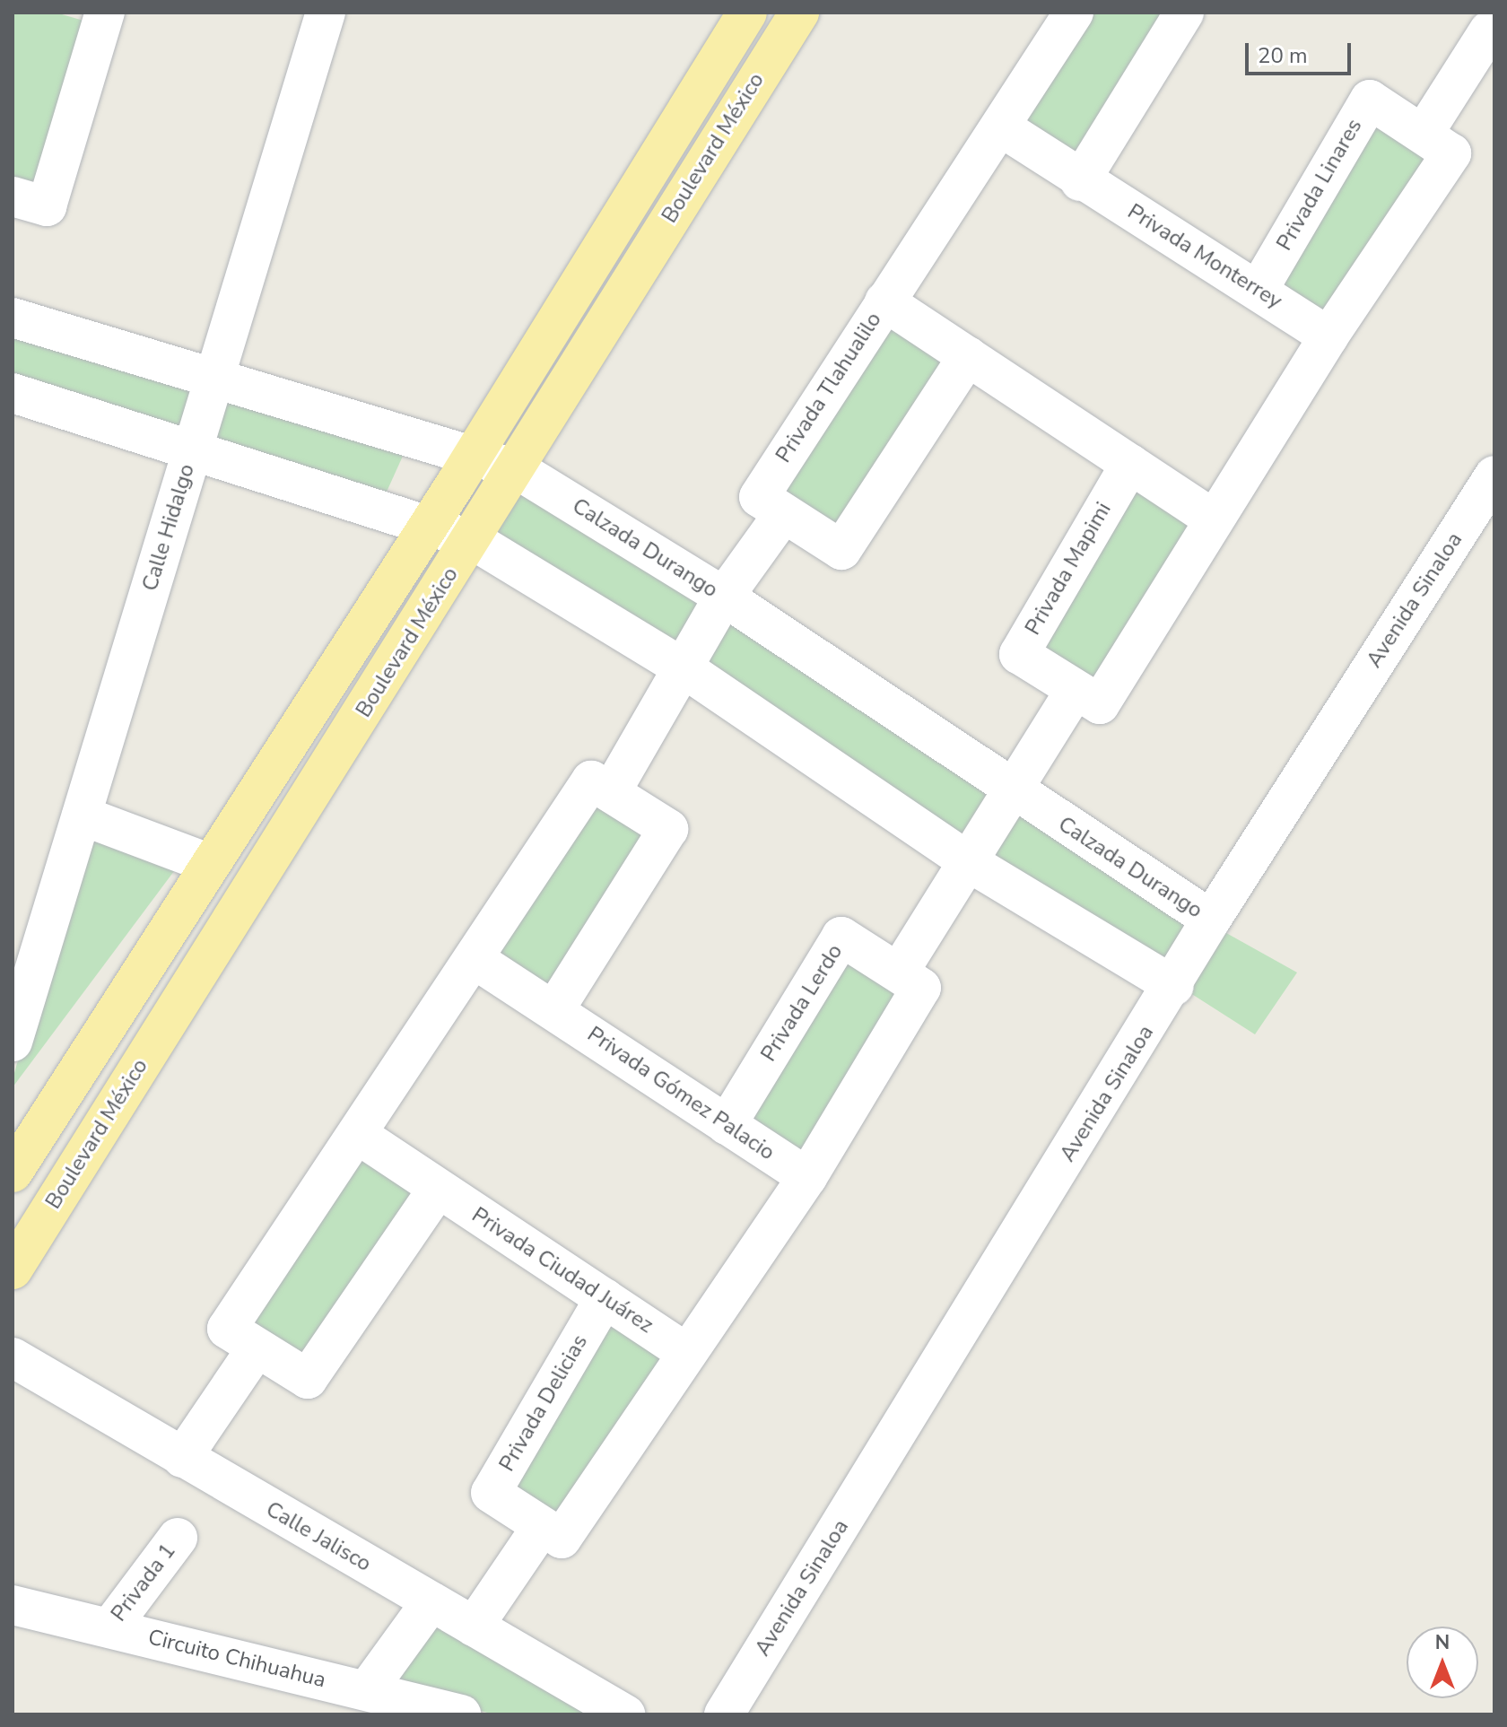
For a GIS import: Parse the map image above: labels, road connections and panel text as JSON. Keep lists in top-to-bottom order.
{
  "streets": {
    "main road": ["Boulevard México"],
    "street": [
      "Privada Linares",
      "Privada Monterrey",
      "Privada Tlahualilo",
      "Calle Hidalgo",
      "Calzada Durango",
      "Privada Mapimi",
      "Avenida Sinaloa",
      "Privada Lerdo",
      "Privada Gómez Palacio",
      "Privada Ciudad Juárez",
      "Privada Delicias",
      "Calle Jalisco",
      "Privada 1",
      "Circuito Chihuahua"
    ]
  },
  "crossings": [
    ["Boulevard México", "Calzada Durango"],
    ["Privada Linares", "Privada Monterrey"],
    ["Privada Tlahualilo", "Privada Mapimi"],
    ["Calle Hidalgo", "Calzada Durango"],
    ["Calzada Durango", "Avenida Sinaloa"],
    ["Privada Lerdo", "Privada Gómez Palacio"],
    ["Privada Ciudad Juárez", "Privada Delicias"],
    ["Privada 1", "Circuito Chihuahua"]
  ],
  "scale_bar": "20 m",
  "north": "top"
}
